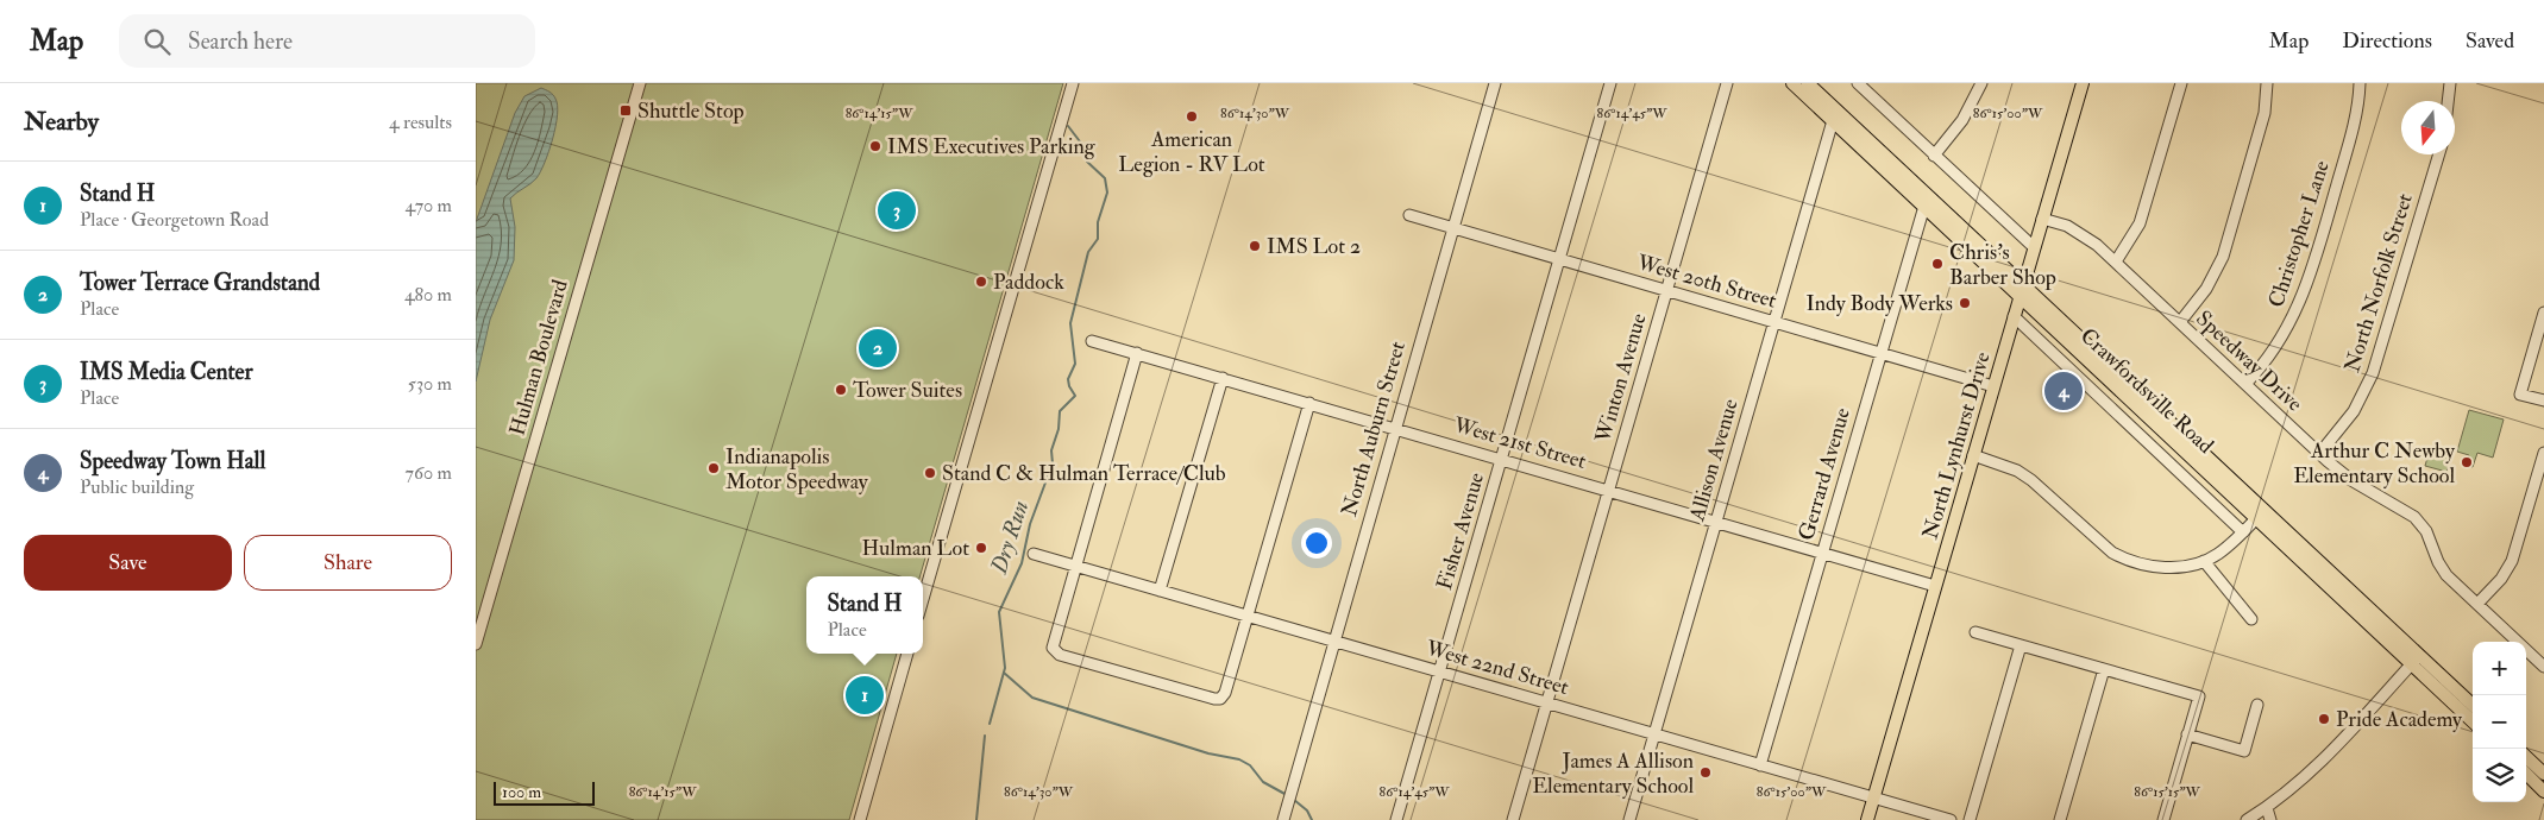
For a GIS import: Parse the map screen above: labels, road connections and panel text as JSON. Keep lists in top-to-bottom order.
{
  "streets": {
    "main road": ["Crawfordsville Road", "North Lynhurst Drive"],
    "street": [
      "Christopher Lane",
      "West 20th Street",
      "North Norfolk Street",
      "Hulman Boulevard",
      "Speedway Drive",
      "Winton Avenue",
      "North Auburn Street",
      "West 21st Street",
      "Allison Avenue",
      "Gerrard Avenue",
      "Fisher Avenue",
      "West 22nd Street"
    ]
  },
  "crossings": [
    ["Christopher Lane", "Speedway Drive"],
    ["West 20th Street", "Winton Avenue"],
    ["West 20th Street", "North Auburn Street"],
    ["West 20th Street", "North Lynhurst Drive"],
    ["West 20th Street", "Allison Avenue"],
    ["West 20th Street", "Gerrard Avenue"],
    ["West 20th Street", "Fisher Avenue"],
    ["North Norfolk Street", "Speedway Drive"],
    ["Speedway Drive", "North Lynhurst Drive"],
    ["Winton Avenue", "West 21st Street"],
    ["Winton Avenue", "West 22nd Street"],
    ["Crawfordsville Road", "North Lynhurst Drive"],
    ["Crawfordsville Road", "Allison Avenue"],
    ["Crawfordsville Road", "Gerrard Avenue"],
    ["North Auburn Street", "West 21st Street"],
    ["North Auburn Street", "West 22nd Street"],
    ["West 21st Street", "North Lynhurst Drive"],
    ["West 21st Street", "Allison Avenue"],
    ["West 21st Street", "Gerrard Avenue"],
    ["West 21st Street", "Fisher Avenue"],
    ["North Lynhurst Drive", "West 22nd Street"],
    ["Allison Avenue", "West 22nd Street"],
    ["Gerrard Avenue", "West 22nd Street"],
    ["Fisher Avenue", "West 22nd Street"]
  ],
  "water": ["Dry Run"],
  "places": {
    "transit": ["Shuttle Stop"],
    "other": [
      "American Legion - RV Lot",
      "IMS Executives Parking",
      "IMS Lot 2",
      "Chris's Barber Shop",
      "Paddock",
      "Indy Body Werks",
      "Tower Suites",
      "Arthur C Newby Elementary School",
      "Indianapolis Motor Speedway",
      "Stand C & Hulman Terrace/Club",
      "Hulman Lot",
      "Pride Academy",
      "James A Allison Elementary School"
    ]
  },
  "scale_bar": "100 m",
  "north": "bottom",
  "page": {
    "header": "Map",
    "search": "Search here",
    "nav": ["Map", "Directions", "Saved"],
    "heading": ["Nearby", "4 results"],
    "list": [
      {
        "mark": "1",
        "name": "Stand H",
        "note": "Place · Georgetown Road",
        "value": "470 m"
      },
      {
        "mark": "2",
        "name": "Tower Terrace Grandstand",
        "note": "Place",
        "value": "480 m"
      },
      {
        "mark": "3",
        "name": "IMS Media Center",
        "note": "Place",
        "value": "530 m"
      },
      {
        "mark": "4",
        "name": "Speedway Town Hall",
        "note": "Public building",
        "value": "760 m"
      }
    ],
    "pins": [
      "3",
      "2",
      "4",
      "1"
    ],
    "buttons": ["Save", "Share"],
    "popup": ["Stand H", "Place"],
    "map_buttons": ["+", "−"],
    "scale": "100 m"
  },
  "coordinates": [
    "86°14'15\"W",
    "86°14'30\"W",
    "86°14'45\"W",
    "86°15'00\"W",
    "86°15'15\"W"
  ]
}
